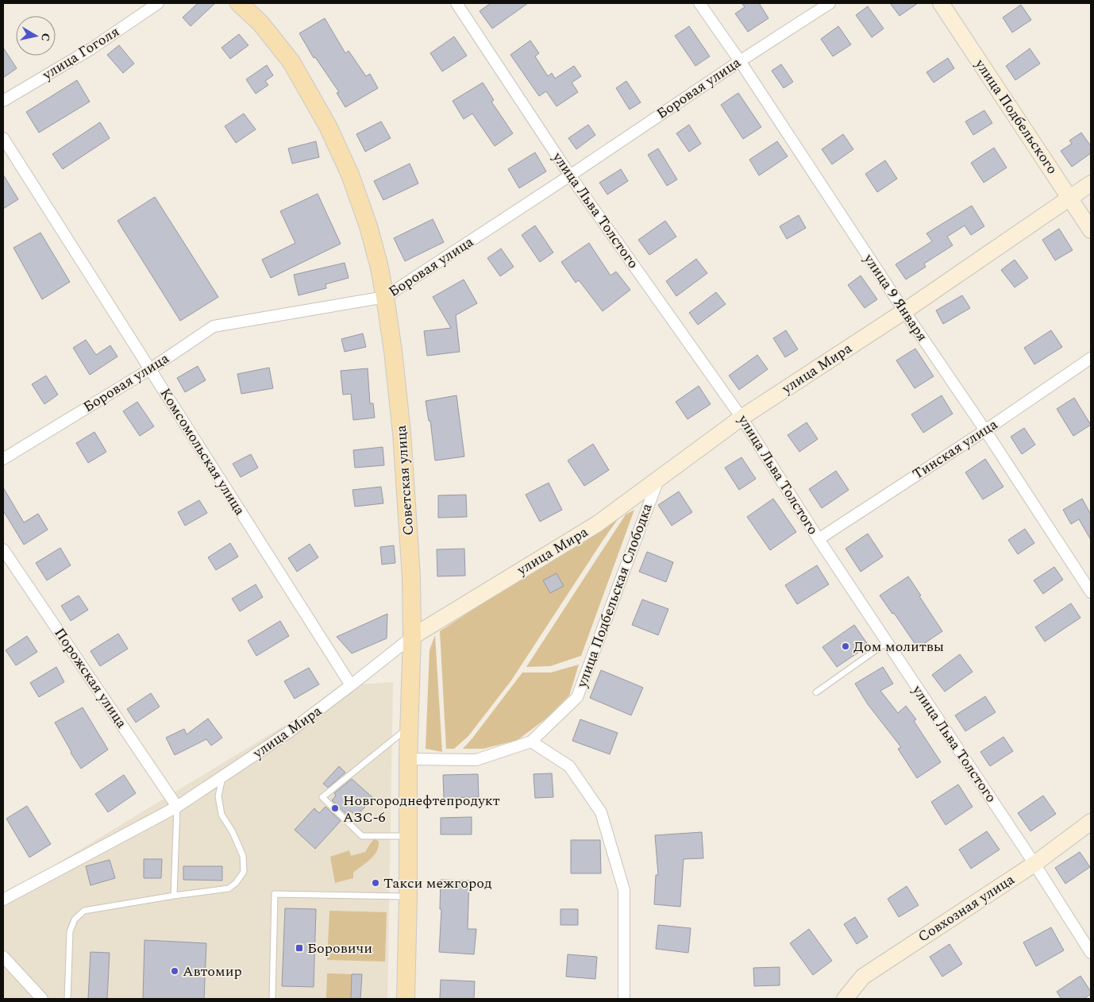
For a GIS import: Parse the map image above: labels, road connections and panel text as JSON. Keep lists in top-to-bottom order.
{
  "streets": {
    "main road": [
      "улица Подбельского",
      "улица Мира",
      "Советская улица",
      "Совхозная улица"
    ],
    "street": [
      "улица Гоголя",
      "Боровая улица",
      "улица Льва Толстого",
      "улица 9 Января",
      "Тинская улица",
      "Комсомольская улица",
      "улица Подбельская Слободка",
      "Порожская улица"
    ]
  },
  "crossings": [
    ["Боровая улица", "улица Льва Толстого"],
    ["Боровая улица", "улица 9 Января"],
    ["Боровая улица", "Комсомольская улица"],
    ["Боровая улица", "Советская улица"],
    ["улица Подбельского", "улица Мира"],
    ["улица Льва Толстого", "улица Мира"],
    ["улица Льва Толстого", "Тинская улица"],
    ["улица Льва Толстого", "Совхозная улица"],
    ["улица 9 Января", "улица Мира"],
    ["улица 9 Января", "Тинская улица"],
    ["улица Мира", "Комсомольская улица"],
    ["улица Мира", "Советская улица"],
    ["улица Мира", "улица Подбельская Слободка"],
    ["улица Мира", "Порожская улица"]
  ],
  "places": {
    "other": [
      "Дом молитвы",
      "Новгороднефтепродукт АЗС-6",
      "Такси межгород",
      "Автомир"
    ],
    "transit": ["Боровичи"]
  },
  "north": "right"
}
